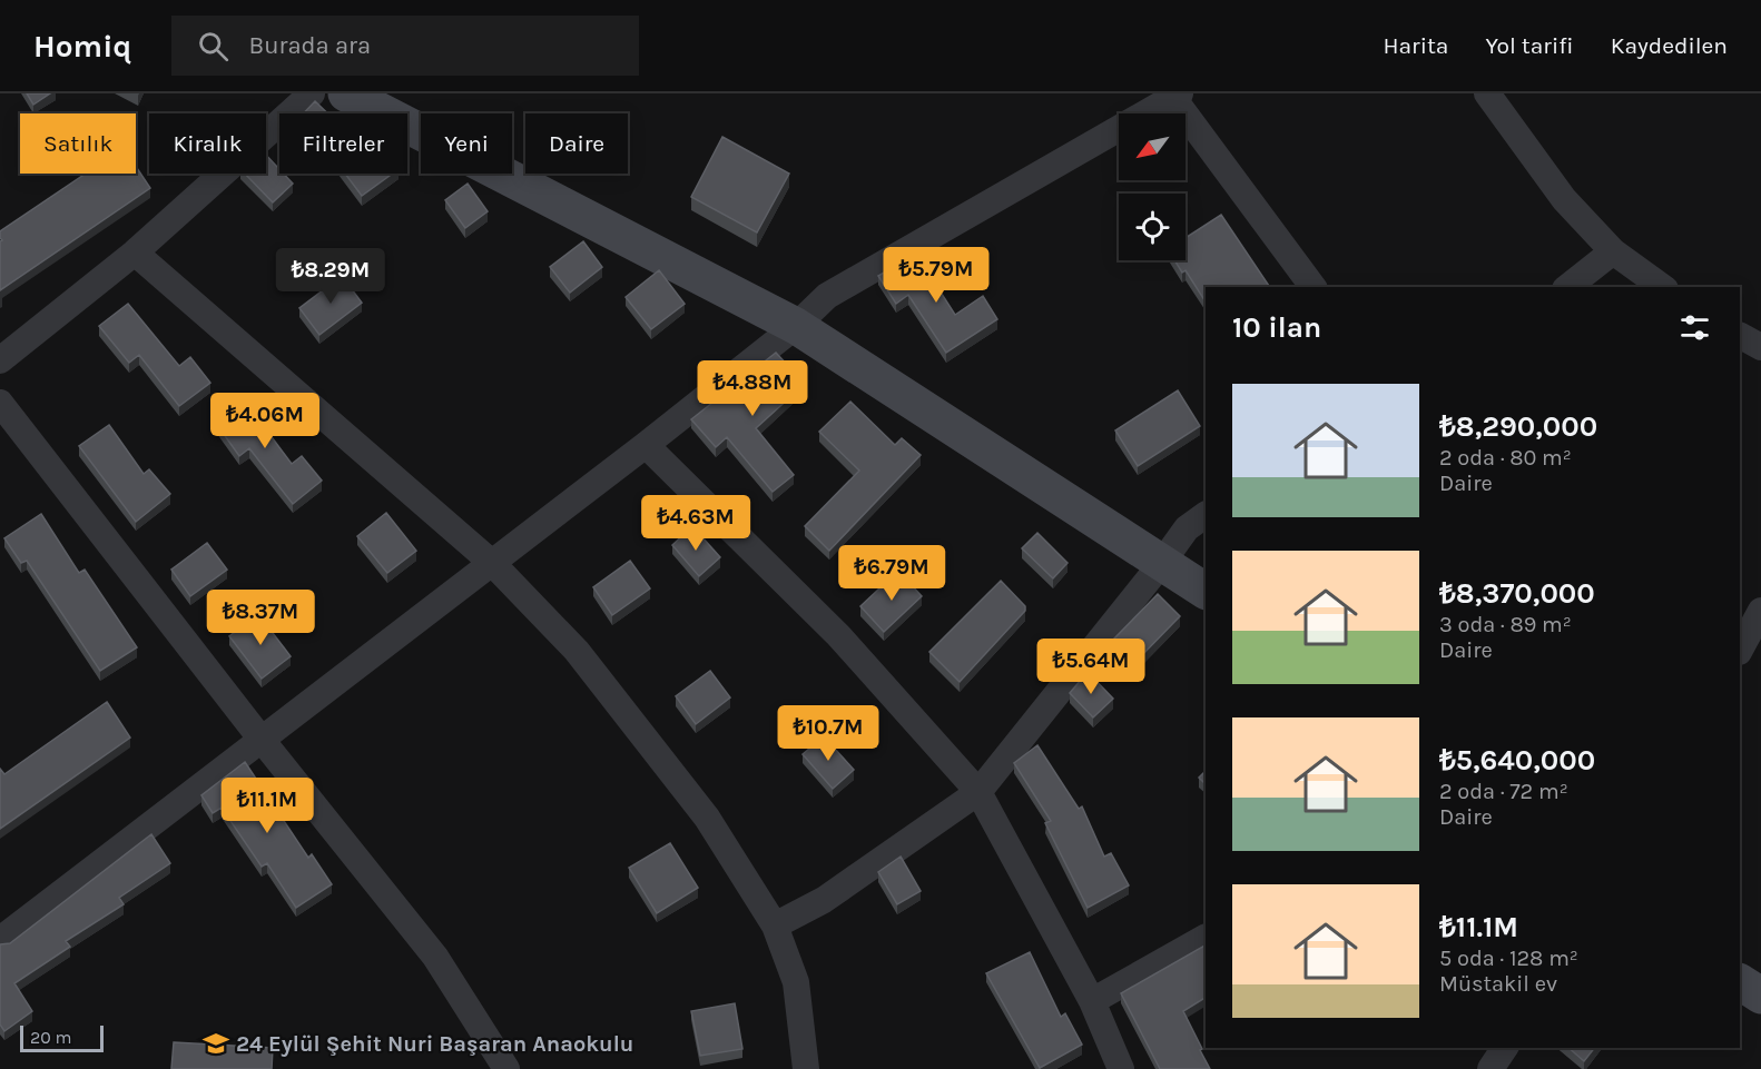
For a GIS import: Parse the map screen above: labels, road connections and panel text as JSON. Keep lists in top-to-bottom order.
{
  "places": {
    "school or university": ["24 Eylül Şehit Nuri Başaran Anaokulu"]
  },
  "scale_bar": "20 m",
  "north": "bottom left",
  "page": {
    "header": "Homiq",
    "search": "Burada ara",
    "nav": ["Harita", "Yol tarifi", "Kaydedilen"],
    "chip": [
      "Satılık",
      "Kiralık",
      "Filtreler",
      "Yeni",
      "Daire"
    ],
    "price": [
      "₺5.79M",
      "₺8.29M",
      "₺4.88M",
      "₺4.06M",
      "₺4.63M",
      "₺6.79M",
      "₺8.37M",
      "₺5.64M",
      "₺10.7M",
      "₺11.1M"
    ],
    "heading": "10 ilan",
    "list": [
      {
        "name": "₺8,290,000",
        "note": "2 oda · 80 m² · Daire"
      },
      {
        "name": "₺8,370,000",
        "note": "3 oda · 89 m² · Daire"
      },
      {
        "name": "₺5,640,000",
        "note": "2 oda · 72 m² · Daire"
      },
      {
        "name": "₺11.1M",
        "note": "5 oda · 128 m² · Müstakil ev"
      }
    ],
    "scale": "20 m"
  }
}
